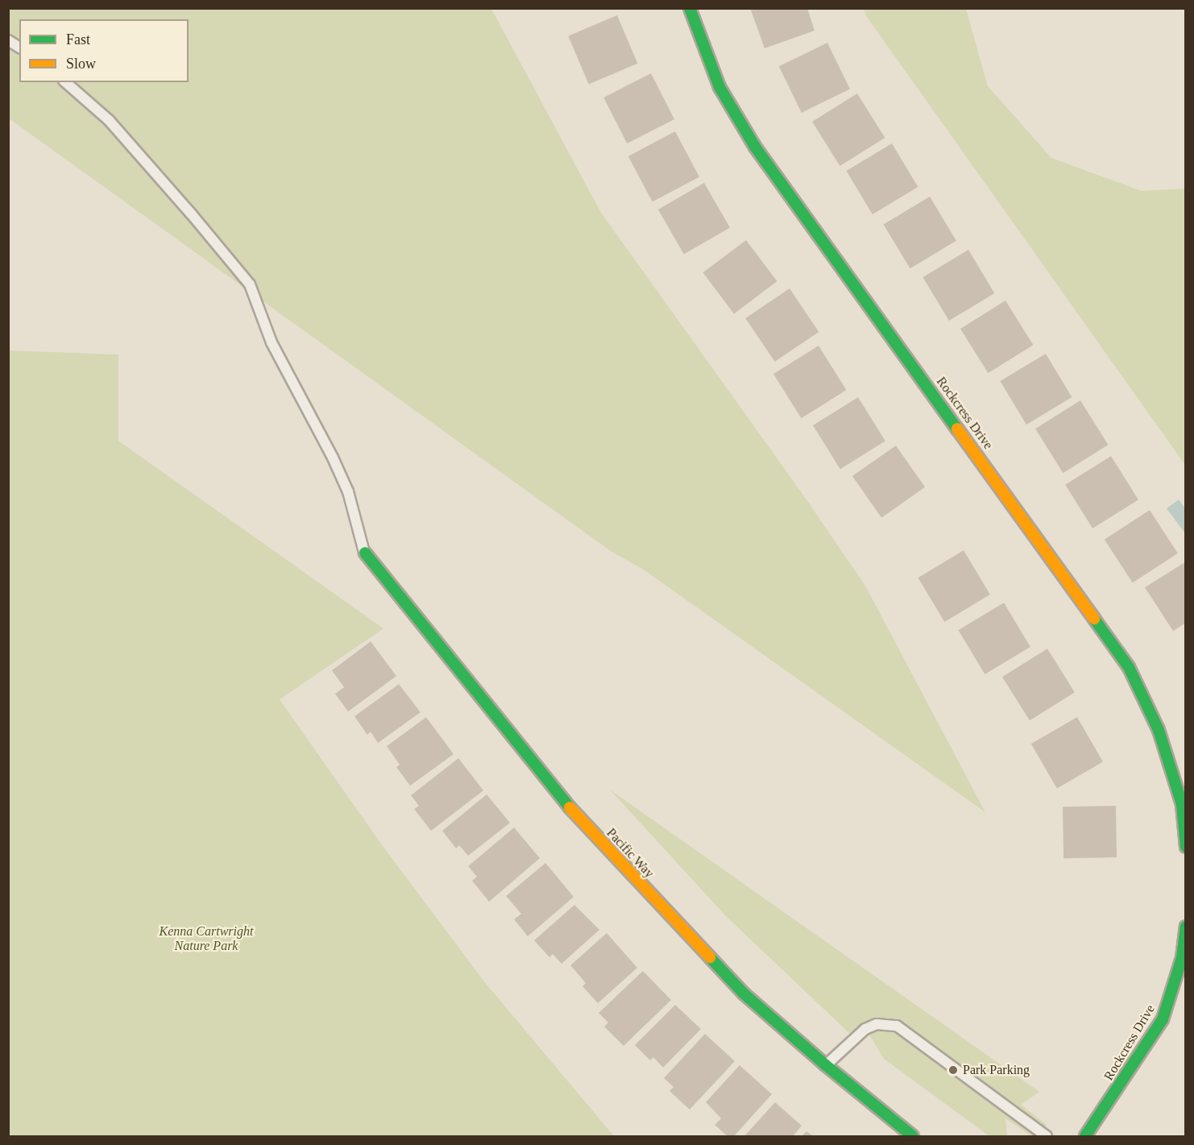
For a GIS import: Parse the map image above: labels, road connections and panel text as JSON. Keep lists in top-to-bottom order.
{
  "streets": {
    "street": ["Rockcress Drive", "Pacific Way"]
  },
  "parks": ["Kenna Cartwright Nature Park"],
  "places": ["Park Parking"],
  "legend": ["Fast", "Slow"]
}
